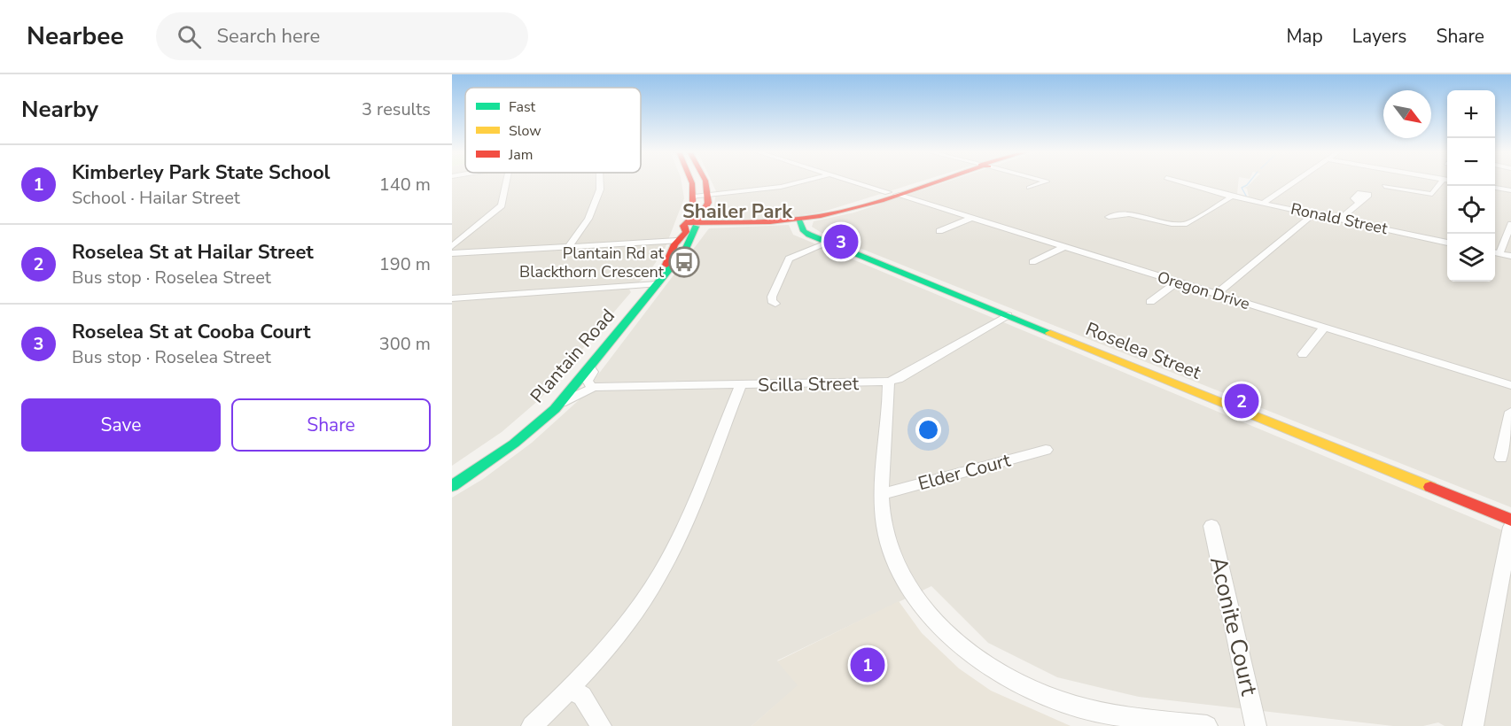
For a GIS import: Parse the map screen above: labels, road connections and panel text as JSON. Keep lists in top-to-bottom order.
{
  "streets": {
    "street": [
      "Ronald Street",
      "Oregon Drive",
      "Roselea Street",
      "Plantain Road",
      "Scilla Street",
      "Elder Court",
      "Aconite Court"
    ]
  },
  "crossings": [
    ["Roselea Street", "Scilla Street"],
    ["Plantain Road", "Scilla Street"]
  ],
  "districts": ["Shailer Park"],
  "places": {
    "bus stop": ["Plantain Rd at Blackthorn Crescent"]
  },
  "legend": ["Fast", "Slow", "Jam"],
  "north": "bottom right",
  "page": {
    "header": "Nearbee",
    "search": "Search here",
    "nav": ["Map", "Layers", "Share"],
    "heading": ["Nearby", "3 results"],
    "map_buttons": ["+", "−"],
    "list": [
      {
        "mark": "1",
        "name": "Kimberley Park State School",
        "note": "School · Hailar Street",
        "value": "140 m"
      },
      {
        "mark": "2",
        "name": "Roselea St at Hailar Street",
        "note": "Bus stop · Roselea Street",
        "value": "190 m"
      },
      {
        "mark": "3",
        "name": "Roselea St at Cooba Court",
        "note": "Bus stop · Roselea Street",
        "value": "300 m"
      }
    ],
    "pins": ["3", "2", "1"],
    "buttons": ["Save", "Share"]
  }
}
